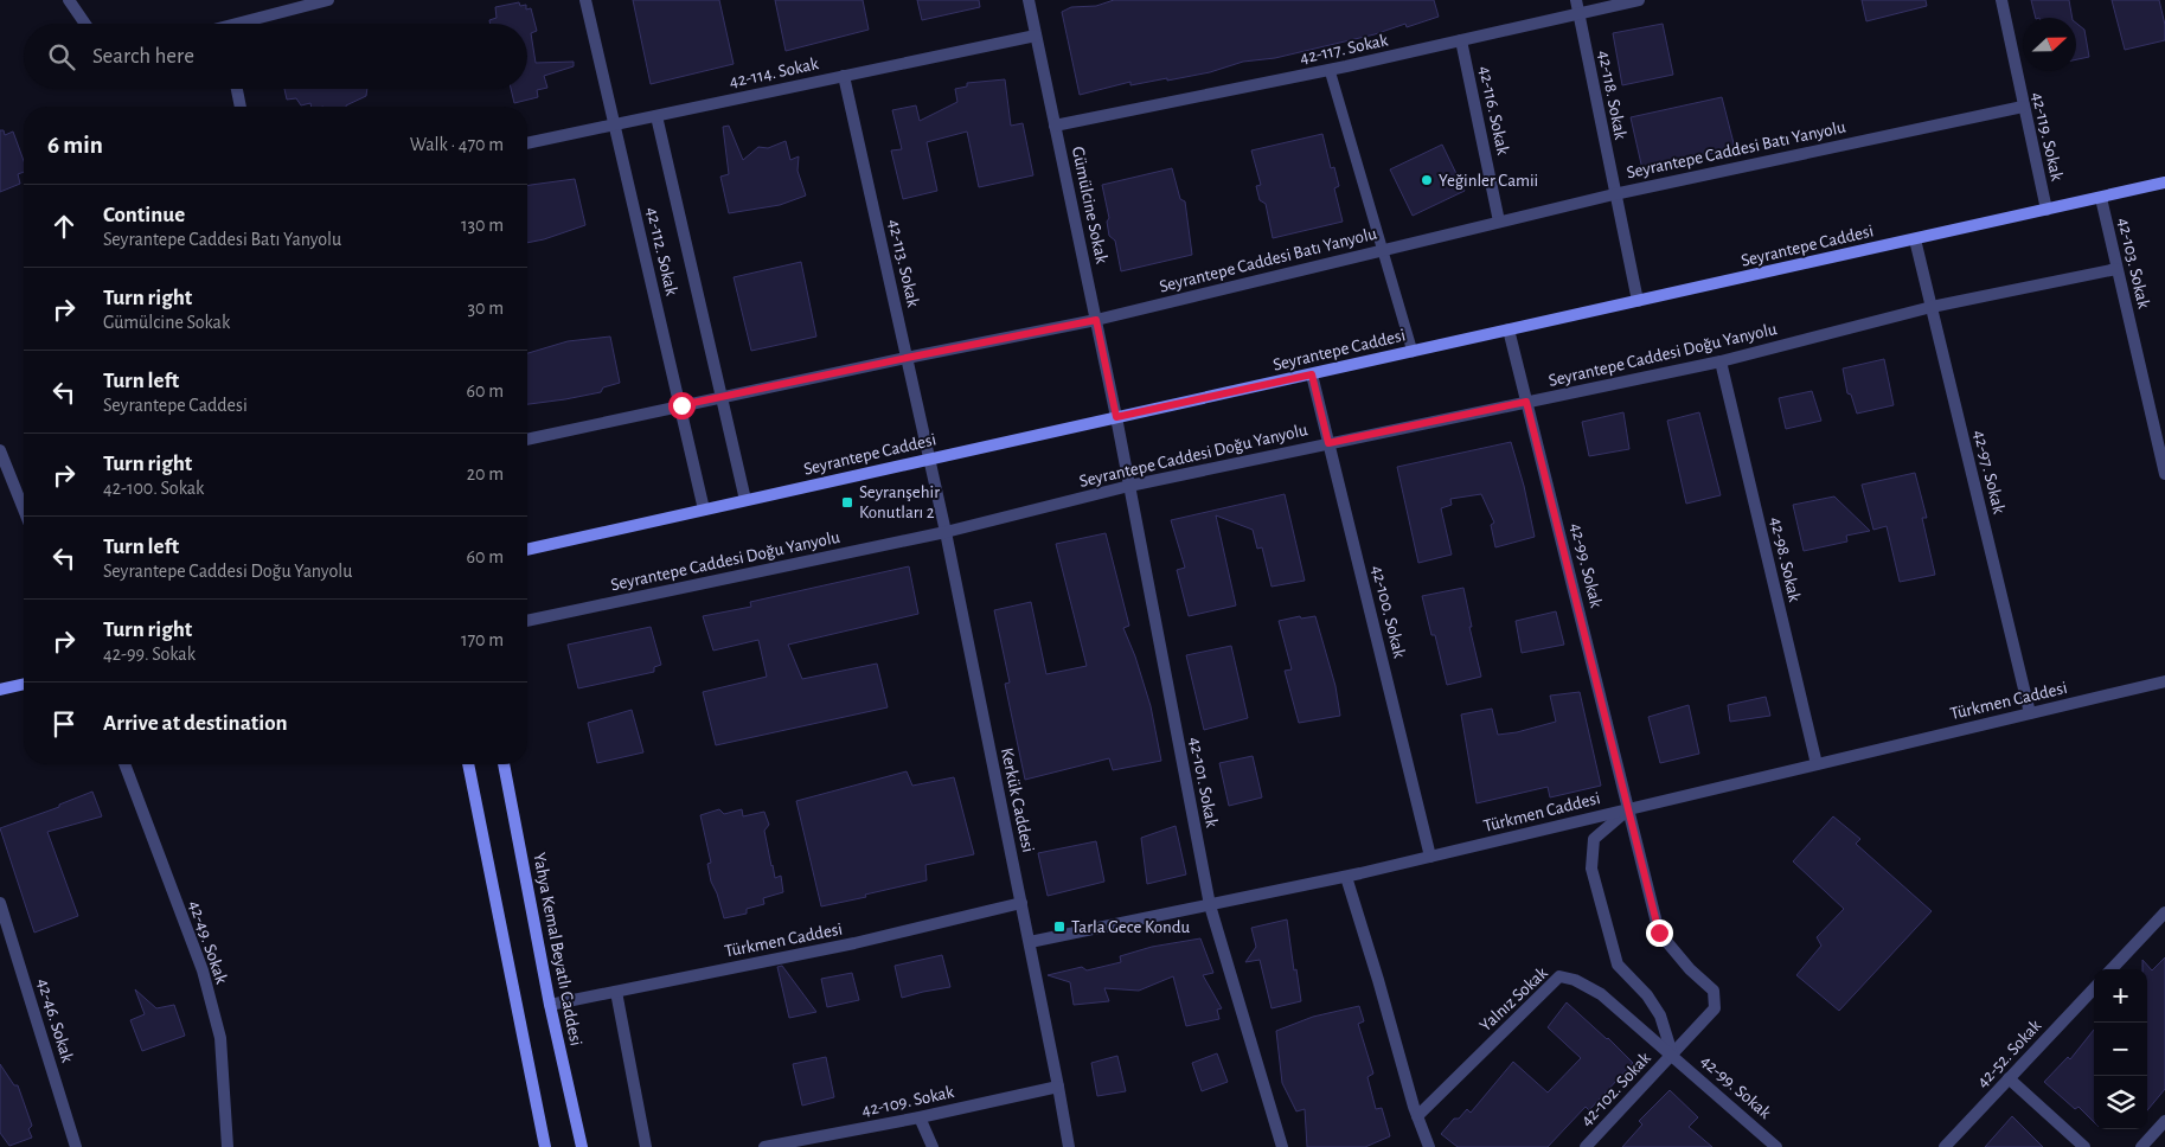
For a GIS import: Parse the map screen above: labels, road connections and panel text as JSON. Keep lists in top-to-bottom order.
{
  "streets": {
    "street": [
      "42-117. Sokak",
      "42-114. Sokak",
      "42-118. Sokak",
      "42-116. Sokak",
      "42-119. Sokak",
      "Seyrantepe Caddesi Batı Yanyolu",
      "Gümülcine Sokak",
      "Seyrantepe Caddesi",
      "42-112. Sokak",
      "42-113. Sokak",
      "42-103. Sokak",
      "Seyrantepe Caddesi Doğu Yanyolu",
      "42-97. Sokak",
      "42-98. Sokak",
      "42-99. Sokak",
      "42-100. Sokak",
      "Türkmen Caddesi",
      "42-101. Sokak",
      "Kerkük Caddesi",
      "42-49. Sokak",
      "Yahya Kemal Beyatlı Caddesi",
      "Yalnız Sokak",
      "42-46. Sokak",
      "42-52. Sokak",
      "42-102. Sokak",
      "42-109. Sokak"
    ]
  },
  "crossings": [
    ["42-117. Sokak", "42-118. Sokak"],
    ["42-117. Sokak", "42-116. Sokak"],
    ["42-117. Sokak", "Gümülcine Sokak"],
    ["42-114. Sokak", "Gümülcine Sokak"],
    ["42-114. Sokak", "42-112. Sokak"],
    ["42-114. Sokak", "42-113. Sokak"],
    ["42-118. Sokak", "Seyrantepe Caddesi Batı Yanyolu"],
    ["42-118. Sokak", "Seyrantepe Caddesi"],
    ["42-116. Sokak", "Seyrantepe Caddesi Batı Yanyolu"],
    ["42-119. Sokak", "Seyrantepe Caddesi Batı Yanyolu"],
    ["42-119. Sokak", "Seyrantepe Caddesi"],
    ["Seyrantepe Caddesi Batı Yanyolu", "Gümülcine Sokak"],
    ["Seyrantepe Caddesi Batı Yanyolu", "42-112. Sokak"],
    ["Seyrantepe Caddesi Batı Yanyolu", "42-113. Sokak"],
    ["Gümülcine Sokak", "Seyrantepe Caddesi"],
    ["Gümülcine Sokak", "42-101. Sokak"],
    ["Seyrantepe Caddesi", "42-112. Sokak"],
    ["Seyrantepe Caddesi", "42-113. Sokak"],
    ["Seyrantepe Caddesi", "42-103. Sokak"],
    ["Seyrantepe Caddesi", "42-97. Sokak"],
    ["Seyrantepe Caddesi", "42-99. Sokak"],
    ["Seyrantepe Caddesi", "42-100. Sokak"],
    ["Seyrantepe Caddesi", "42-101. Sokak"],
    ["Seyrantepe Caddesi", "Kerkük Caddesi"],
    ["42-113. Sokak", "Kerkük Caddesi"],
    ["42-103. Sokak", "Seyrantepe Caddesi Doğu Yanyolu"],
    ["Seyrantepe Caddesi Doğu Yanyolu", "42-97. Sokak"],
    ["Seyrantepe Caddesi Doğu Yanyolu", "42-98. Sokak"],
    ["Seyrantepe Caddesi Doğu Yanyolu", "42-99. Sokak"],
    ["Seyrantepe Caddesi Doğu Yanyolu", "42-100. Sokak"],
    ["Seyrantepe Caddesi Doğu Yanyolu", "42-101. Sokak"],
    ["Seyrantepe Caddesi Doğu Yanyolu", "Kerkük Caddesi"],
    ["42-97. Sokak", "Türkmen Caddesi"],
    ["42-98. Sokak", "Türkmen Caddesi"],
    ["42-99. Sokak", "Türkmen Caddesi"],
    ["42-99. Sokak", "Yalnız Sokak"],
    ["42-99. Sokak", "42-102. Sokak"],
    ["42-100. Sokak", "Türkmen Caddesi"],
    ["Türkmen Caddesi", "42-101. Sokak"],
    ["Türkmen Caddesi", "Kerkük Caddesi"],
    ["Türkmen Caddesi", "Yahya Kemal Beyatlı Caddesi"],
    ["Kerkük Caddesi", "42-109. Sokak"],
    ["Yalnız Sokak", "42-102. Sokak"]
  ],
  "places": {
    "other": ["Yeğinler Camii"],
    "transit": ["Seyranşehir Konutları 2", "Tarla Gece Kondu"]
  },
  "north": "right",
  "page": {
    "search": "Search here",
    "heading": ["6 min", "Walk · 470 m"],
    "list": [
      ["Continue", "Seyrantepe Caddesi Batı Yanyolu", "130 m"],
      ["Turn right", "Gümülcine Sokak", "30 m"],
      ["Turn left", "Seyrantepe Caddesi", "60 m"],
      ["Turn right", "42-100. Sokak", "20 m"],
      ["Turn left", "Seyrantepe Caddesi Doğu Yanyolu", "60 m"],
      ["Turn right", "42-99. Sokak", "170 m"],
      "Arrive at destination"
    ],
    "map_buttons": ["+", "−"]
  }
}
